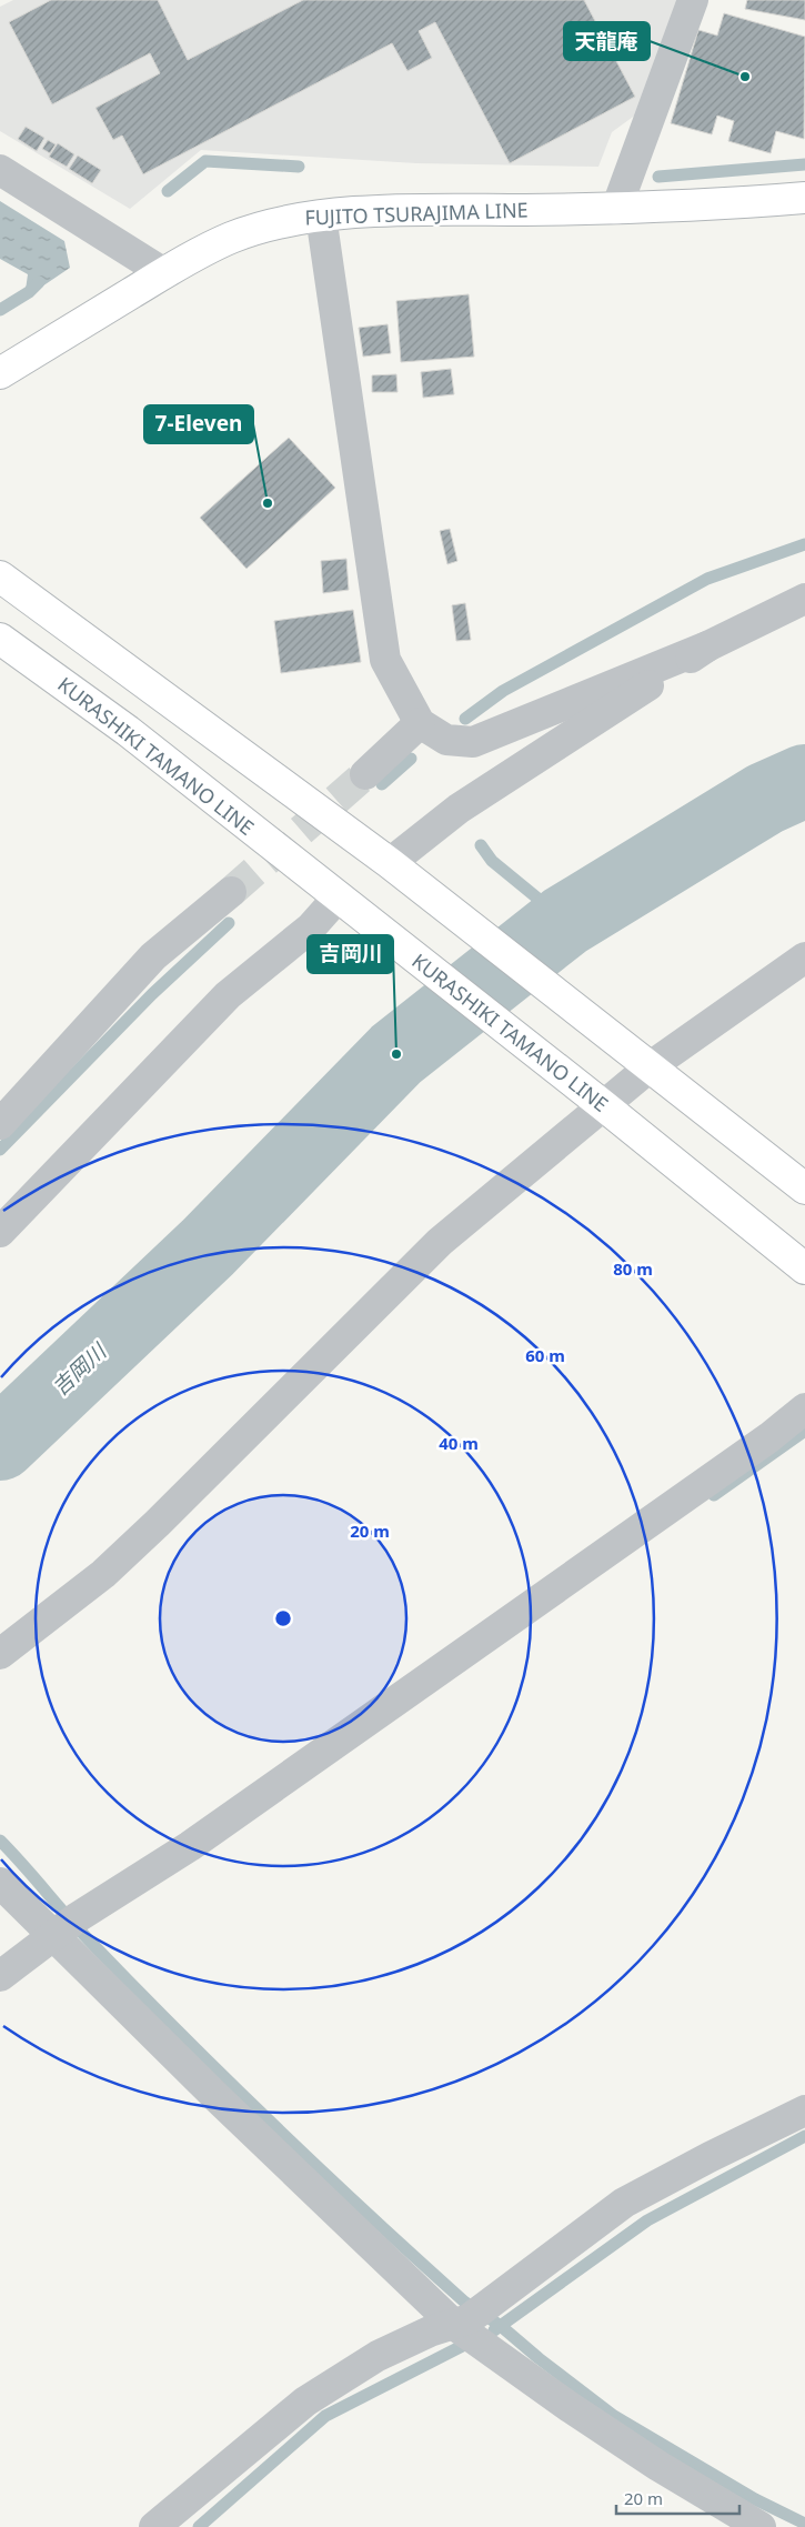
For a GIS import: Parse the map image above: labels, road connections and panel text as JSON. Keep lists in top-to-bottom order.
{
  "streets": {
    "main road": ["FUJITO TSURAJIMA LINE", "KURASHIKI TAMANO LINE"]
  },
  "water": ["吉岡川"],
  "places": ["天龍庵", "7-Eleven", "吉岡川"],
  "scale_bar": "20 m",
  "rings": [
    "80 m",
    "60 m",
    "40 m",
    "20 m"
  ]
}
